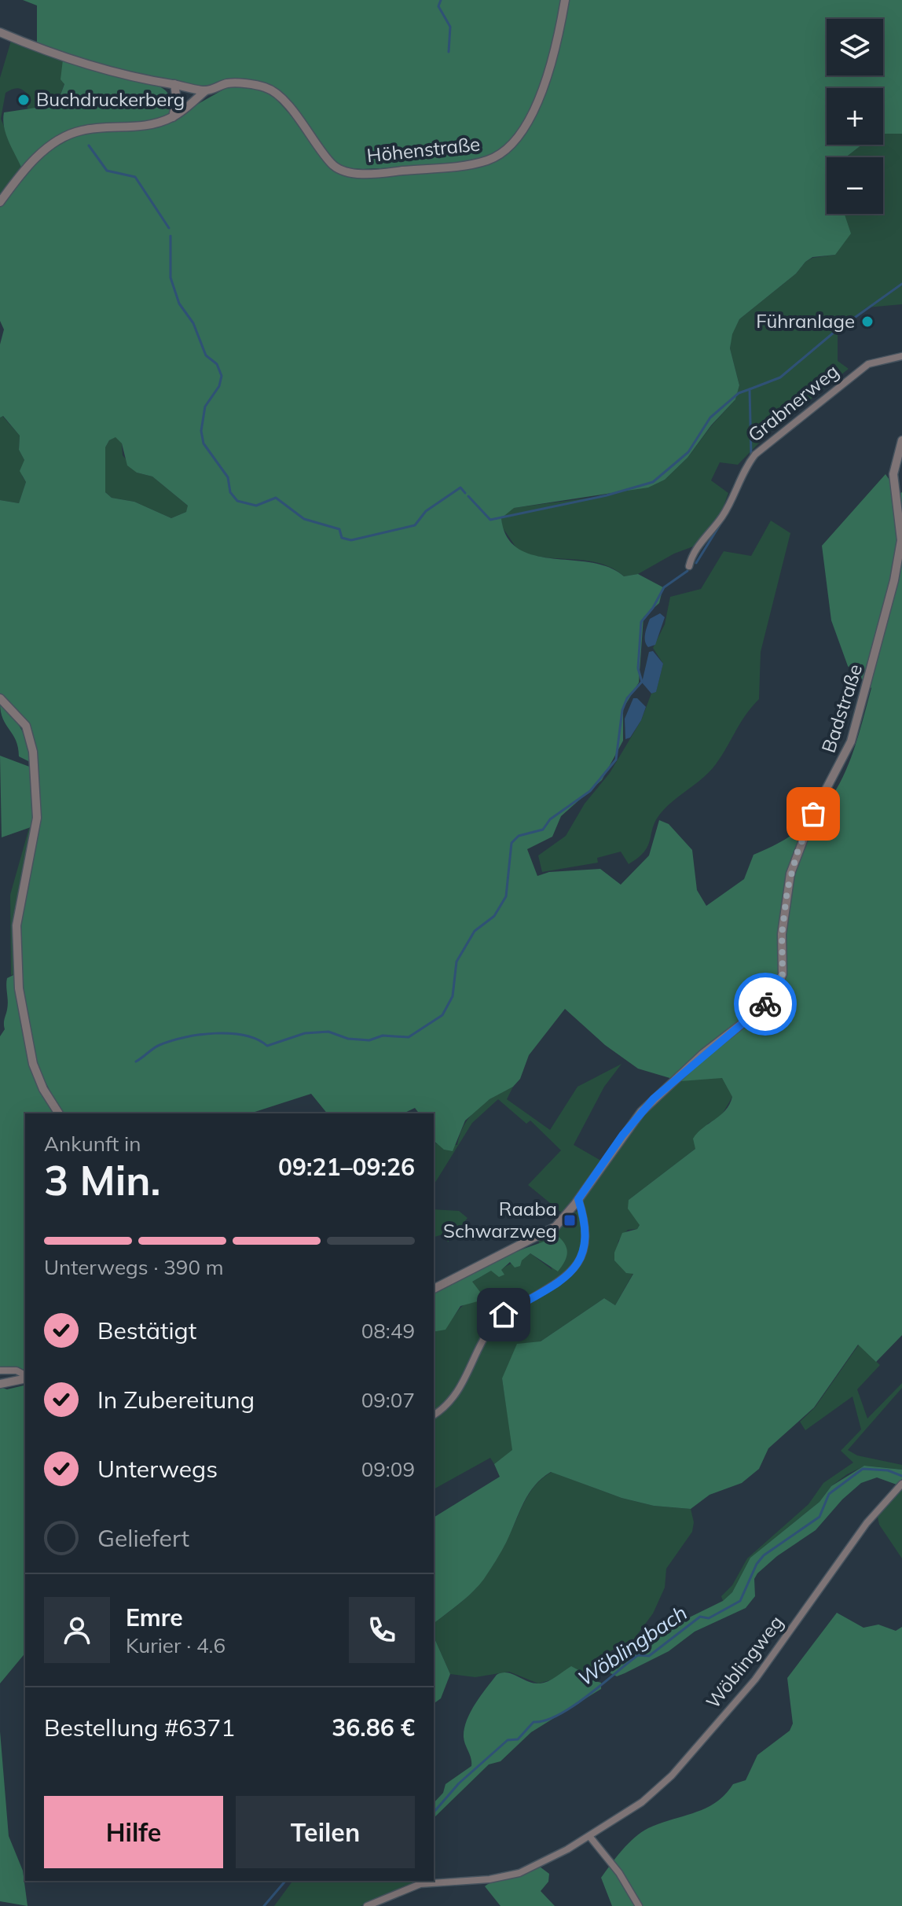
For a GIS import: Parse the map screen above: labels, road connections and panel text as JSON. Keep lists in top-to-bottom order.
{
  "streets": {
    "street": [
      "Höhenstraße",
      "Grabnerweg",
      "Badstraße",
      "Wöblingweg"
    ]
  },
  "water": ["Wöblingbach"],
  "places": {
    "other": ["Buchdruckerberg", "Führanlage"],
    "transit": ["Raaba Schwarzweg"]
  },
  "page": {
    "map_buttons": ["+", "−"],
    "heading": ["3 Min.", "Ankunft in", "09:21–09:26"],
    "panel": [
      "Emre",
      "Kurier · 4.6",
      "Bestellung #6371",
      "36.86 €"
    ],
    "bar": "Unterwegs · 390 m",
    "list": [
      ["Bestätigt", "08:49"],
      ["In Zubereitung", "09:07"],
      ["Unterwegs", "09:09"],
      "Geliefert"
    ],
    "buttons": ["Hilfe", "Teilen"]
  }
}
